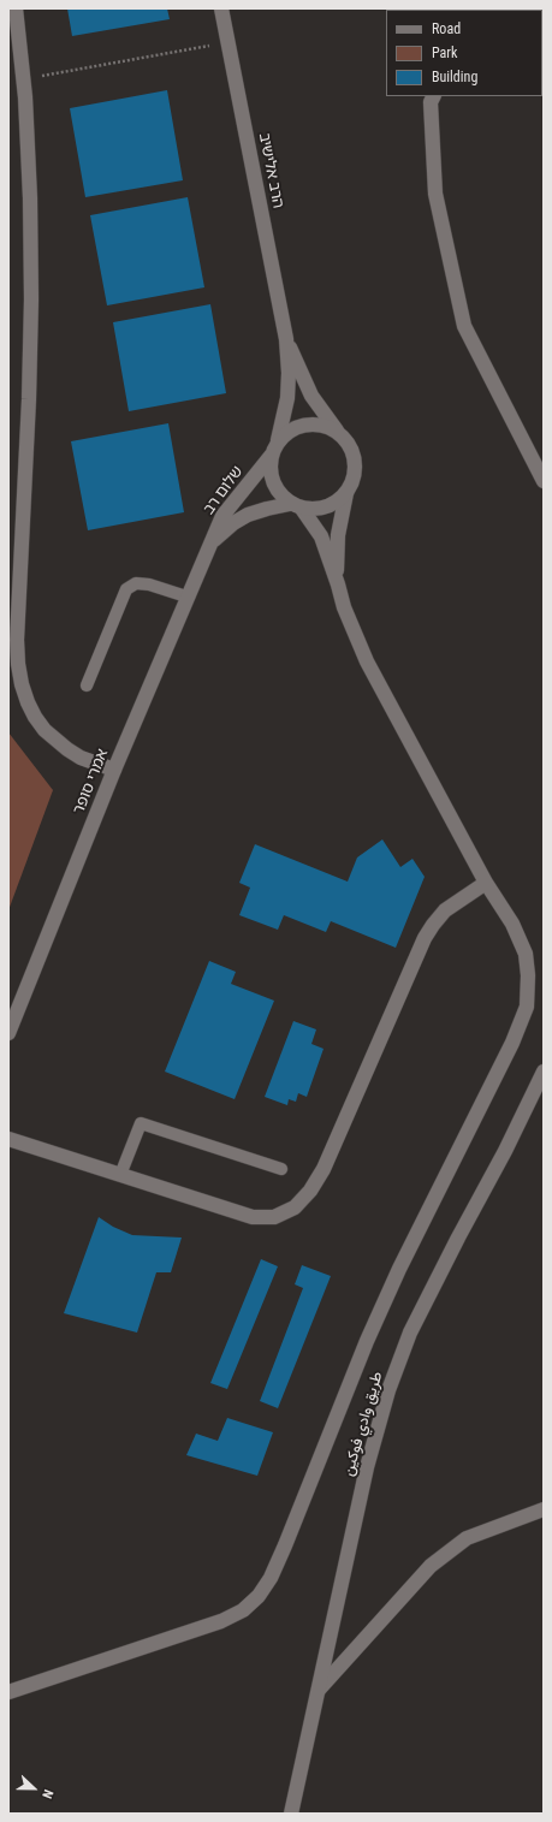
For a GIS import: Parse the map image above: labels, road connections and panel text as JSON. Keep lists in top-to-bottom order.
{
  "streets": {
    "street": [
      "הרב אלישיב",
      "שלום רב",
      "אמרי סופר",
      "طريق وادي فوکين"
    ]
  },
  "crossings": [
    ["שלום רב", "אמרי סופר"]
  ],
  "legend": ["Road", "Park", "Building"],
  "north": "right"
}
